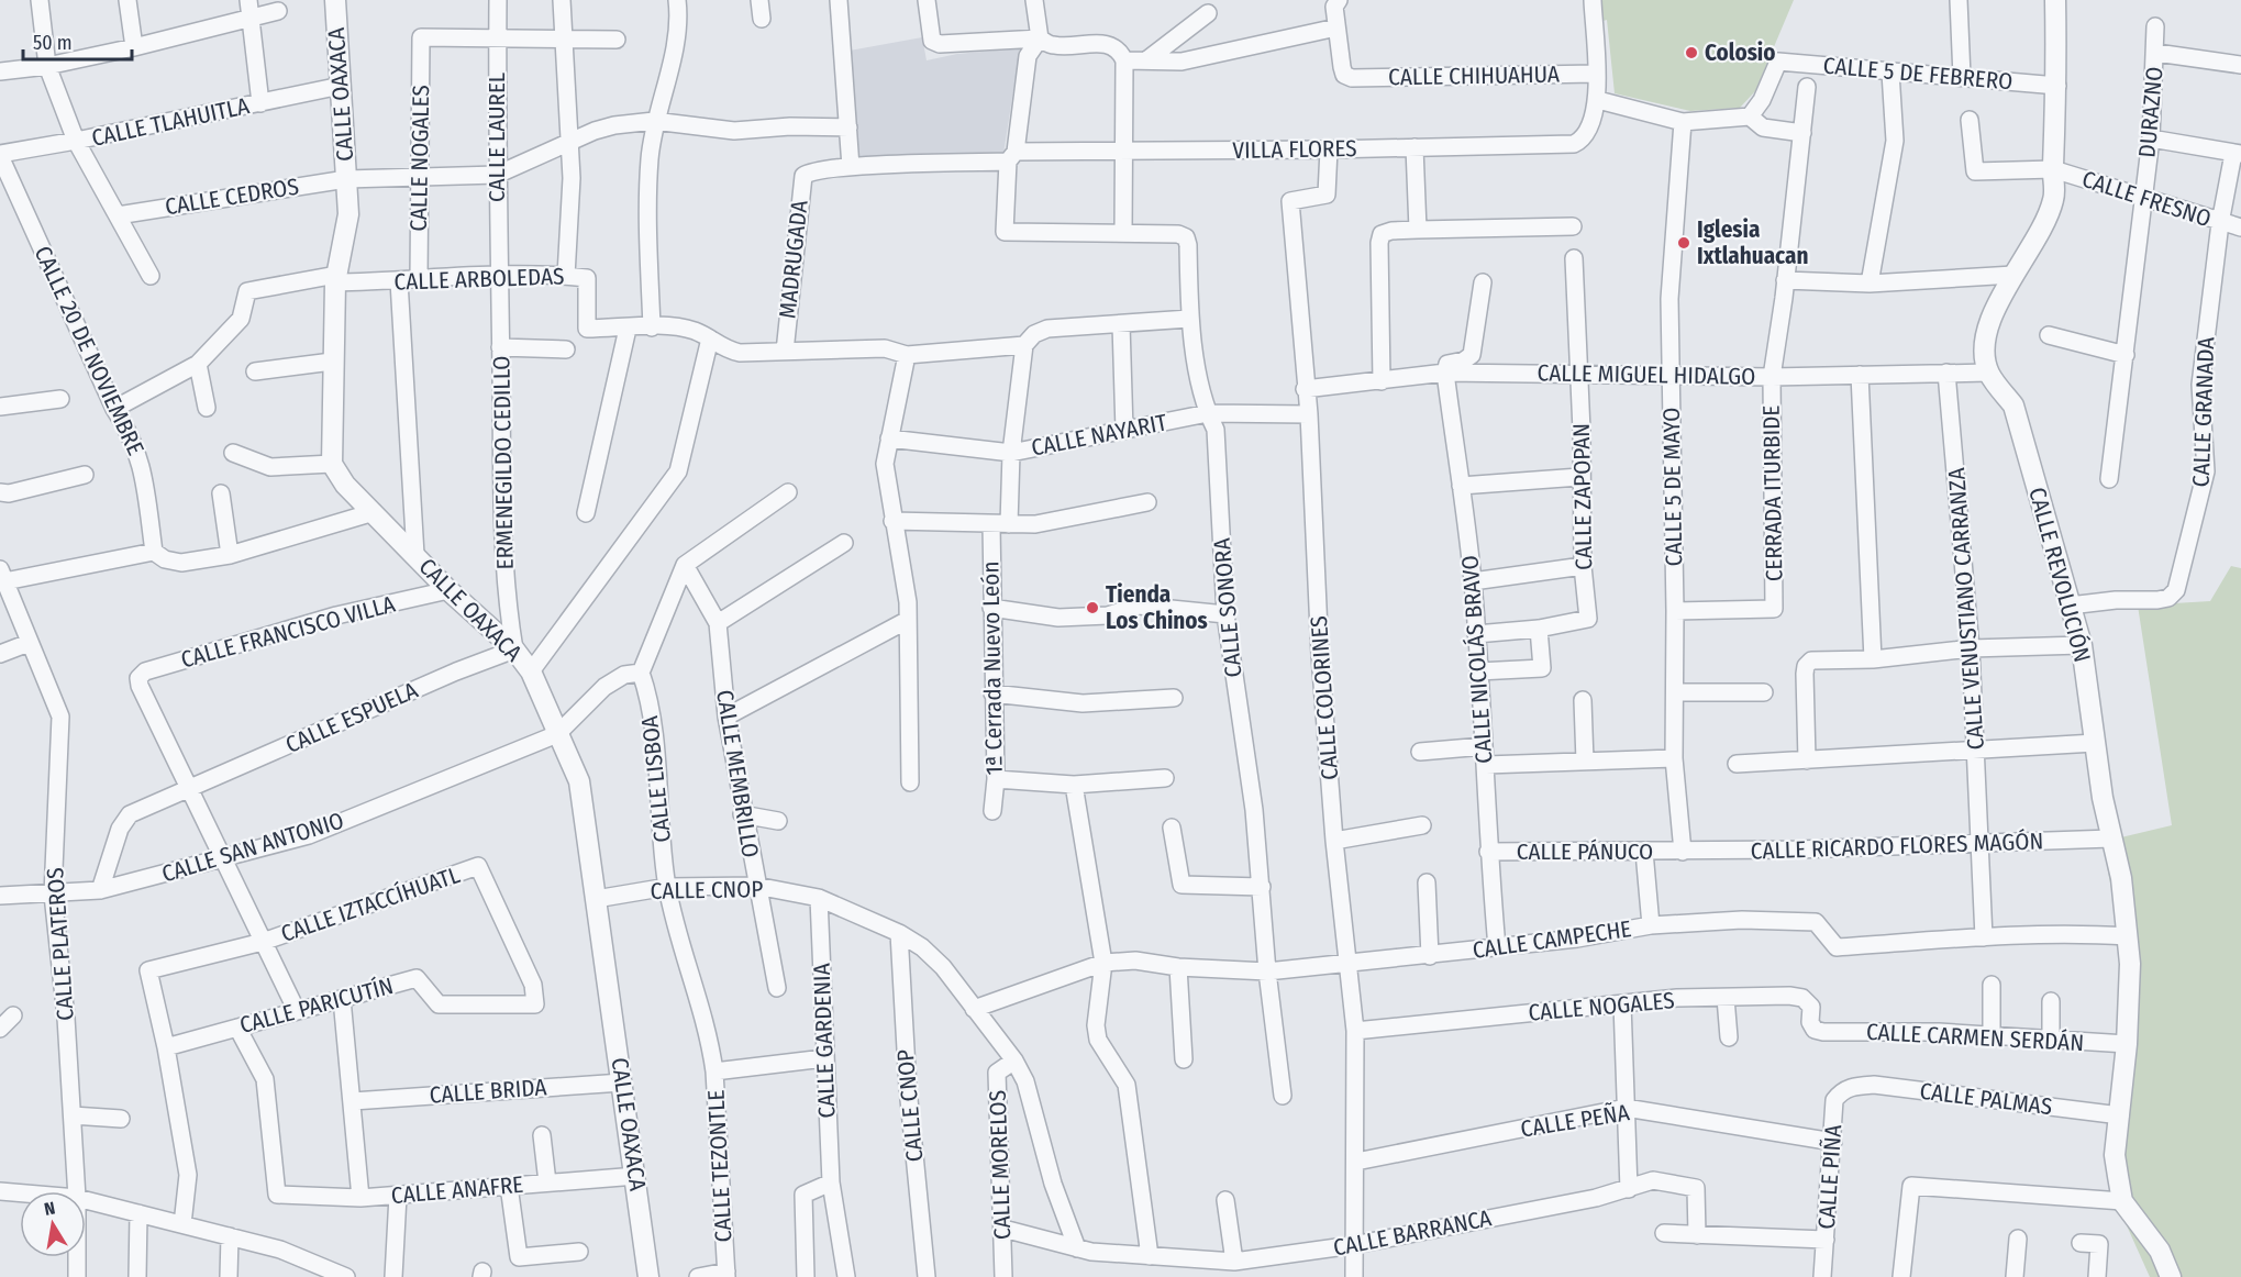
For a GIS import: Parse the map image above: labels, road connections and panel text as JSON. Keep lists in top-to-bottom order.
{
  "streets": {
    "street": [
      "CALLE 5 DE FEBRERO",
      "CALLE CHIHUAHUA",
      "CALLE OAXACA",
      "DURAZNO",
      "CALLE TLAHUITLA",
      "CALLE LAUREL",
      "VILLA FLORES",
      "CALLE NOGALES",
      "CALLE CEDROS",
      "CALLE FRESNO",
      "MADRUGADA",
      "CALLE ARBOLEDAS",
      "CALLE 20 DE NOVIEMBRE",
      "CALLE MIGUEL HIDALGO",
      "CALLE GRANADA",
      "CALLE NAYARIT",
      "ERMENEGILDO CEDILLO",
      "CALLE 5 DE MAYO",
      "CERRADA ITURBIDE",
      "CALLE ZAPOPAN",
      "CALLE REVOLUCIÓN",
      "CALLE SONORA",
      "CALLE VENUSTIANO CARRANZA",
      "CALLE FRANCISCO VILLA",
      "CALLE NICOLÁS BRAVO",
      "1ª Cerrada Nuevo León",
      "CALLE COLORINES",
      "CALLE ESPUELA",
      "CALLE MEMBRILLO",
      "CALLE LISBOA",
      "CALLE RICARDO FLORES MAGÓN",
      "CALLE SAN ANTONIO",
      "CALLE PÁNUCO",
      "CALLE CNOP",
      "CALLE IZTACCÍHUATL",
      "CALLE CAMPECHE",
      "CALLE PLATEROS",
      "CALLE PARICUTÍN",
      "CALLE CARMEN SERDÁN",
      "CALLE GARDENIA",
      "CALLE BRIDA",
      "CALLE PALMAS",
      "CALLE PEÑA",
      "CALLE MORELOS",
      "CALLE TEZONTLE",
      "CALLE PIÑA",
      "CALLE ANAFRE",
      "CALLE BARRANCA"
    ]
  },
  "crossings": [
    ["CALLE OAXACA", "CALLE TLAHUITLA"],
    ["CALLE OAXACA", "CALLE CEDROS"],
    ["CALLE OAXACA", "CALLE ARBOLEDAS"],
    ["CALLE OAXACA", "ERMENEGILDO CEDILLO"],
    ["CALLE OAXACA", "CALLE FRANCISCO VILLA"],
    ["CALLE OAXACA", "CALLE ESPUELA"],
    ["CALLE OAXACA", "CALLE SAN ANTONIO"],
    ["CALLE OAXACA", "CALLE CNOP"],
    ["CALLE OAXACA", "CALLE BRIDA"],
    ["CALLE OAXACA", "CALLE ANAFRE"],
    ["DURAZNO", "CALLE FRESNO"],
    ["CALLE TLAHUITLA", "CALLE 20 DE NOVIEMBRE"],
    ["CALLE LAUREL", "CALLE NOGALES"],
    ["CALLE LAUREL", "CALLE CEDROS"],
    ["CALLE LAUREL", "CALLE ARBOLEDAS"],
    ["CALLE LAUREL", "ERMENEGILDO CEDILLO"],
    ["VILLA FLORES", "CALLE COLORINES"],
    ["CALLE NOGALES", "CALLE CEDROS"],
    ["CALLE NOGALES", "CALLE ARBOLEDAS"],
    ["CALLE NOGALES", "CALLE COLORINES"],
    ["CALLE NOGALES", "CALLE CARMEN SERDÁN"],
    ["CALLE FRESNO", "CALLE GRANADA"],
    ["MADRUGADA", "CALLE ARBOLEDAS"],
    ["CALLE ARBOLEDAS", "ERMENEGILDO CEDILLO"],
    ["CALLE MIGUEL HIDALGO", "CALLE 5 DE MAYO"],
    ["CALLE MIGUEL HIDALGO", "CERRADA ITURBIDE"],
    ["CALLE MIGUEL HIDALGO", "CALLE ZAPOPAN"],
    ["CALLE MIGUEL HIDALGO", "CALLE REVOLUCIÓN"],
    ["CALLE MIGUEL HIDALGO", "CALLE VENUSTIANO CARRANZA"],
    ["CALLE MIGUEL HIDALGO", "CALLE NICOLÁS BRAVO"],
    ["CALLE MIGUEL HIDALGO", "CALLE COLORINES"],
    ["CALLE GRANADA", "CALLE REVOLUCIÓN"],
    ["CALLE NAYARIT", "CALLE SONORA"],
    ["CALLE NAYARIT", "CALLE COLORINES"],
    ["ERMENEGILDO CEDILLO", "CALLE ESPUELA"],
    ["CALLE 5 DE MAYO", "CERRADA ITURBIDE"],
    ["CALLE 5 DE MAYO", "CALLE RICARDO FLORES MAGÓN"],
    ["CALLE 5 DE MAYO", "CALLE PÁNUCO"],
    ["CALLE REVOLUCIÓN", "CALLE RICARDO FLORES MAGÓN"],
    ["CALLE REVOLUCIÓN", "CALLE CAMPECHE"],
    ["CALLE REVOLUCIÓN", "CALLE CARMEN SERDÁN"],
    ["CALLE REVOLUCIÓN", "CALLE PALMAS"],
    ["CALLE SONORA", "CALLE CAMPECHE"],
    ["CALLE VENUSTIANO CARRANZA", "CALLE RICARDO FLORES MAGÓN"],
    ["CALLE VENUSTIANO CARRANZA", "CALLE CAMPECHE"],
    ["CALLE FRANCISCO VILLA", "CALLE ESPUELA"],
    ["CALLE NICOLÁS BRAVO", "CALLE PÁNUCO"],
    ["CALLE NICOLÁS BRAVO", "CALLE CAMPECHE"],
    ["CALLE COLORINES", "CALLE CAMPECHE"],
    ["CALLE COLORINES", "CALLE PEÑA"],
    ["CALLE COLORINES", "CALLE BARRANCA"],
    ["CALLE ESPUELA", "CALLE SAN ANTONIO"],
    ["CALLE MEMBRILLO", "CALLE CNOP"],
    ["CALLE LISBOA", "CALLE CNOP"],
    ["CALLE LISBOA", "CALLE TEZONTLE"],
    ["CALLE RICARDO FLORES MAGÓN", "CALLE PÁNUCO"],
    ["CALLE SAN ANTONIO", "CALLE PLATEROS"],
    ["CALLE CNOP", "CALLE CAMPECHE"],
    ["CALLE CNOP", "CALLE GARDENIA"],
    ["CALLE CNOP", "CALLE TEZONTLE"],
    ["CALLE IZTACCÍHUATL", "CALLE PARICUTÍN"],
    ["CALLE PARICUTÍN", "CALLE ANAFRE"],
    ["CALLE GARDENIA", "CALLE TEZONTLE"],
    ["CALLE PALMAS", "CALLE PIÑA"],
    ["CALLE PEÑA", "CALLE PIÑA"],
    ["CALLE MORELOS", "CALLE BARRANCA"]
  ],
  "places": ["Colosio", "Iglesia Ixtlahuacan", "Tienda Los Chinos"],
  "scale_bar": "50 m",
  "north": "top"
}
